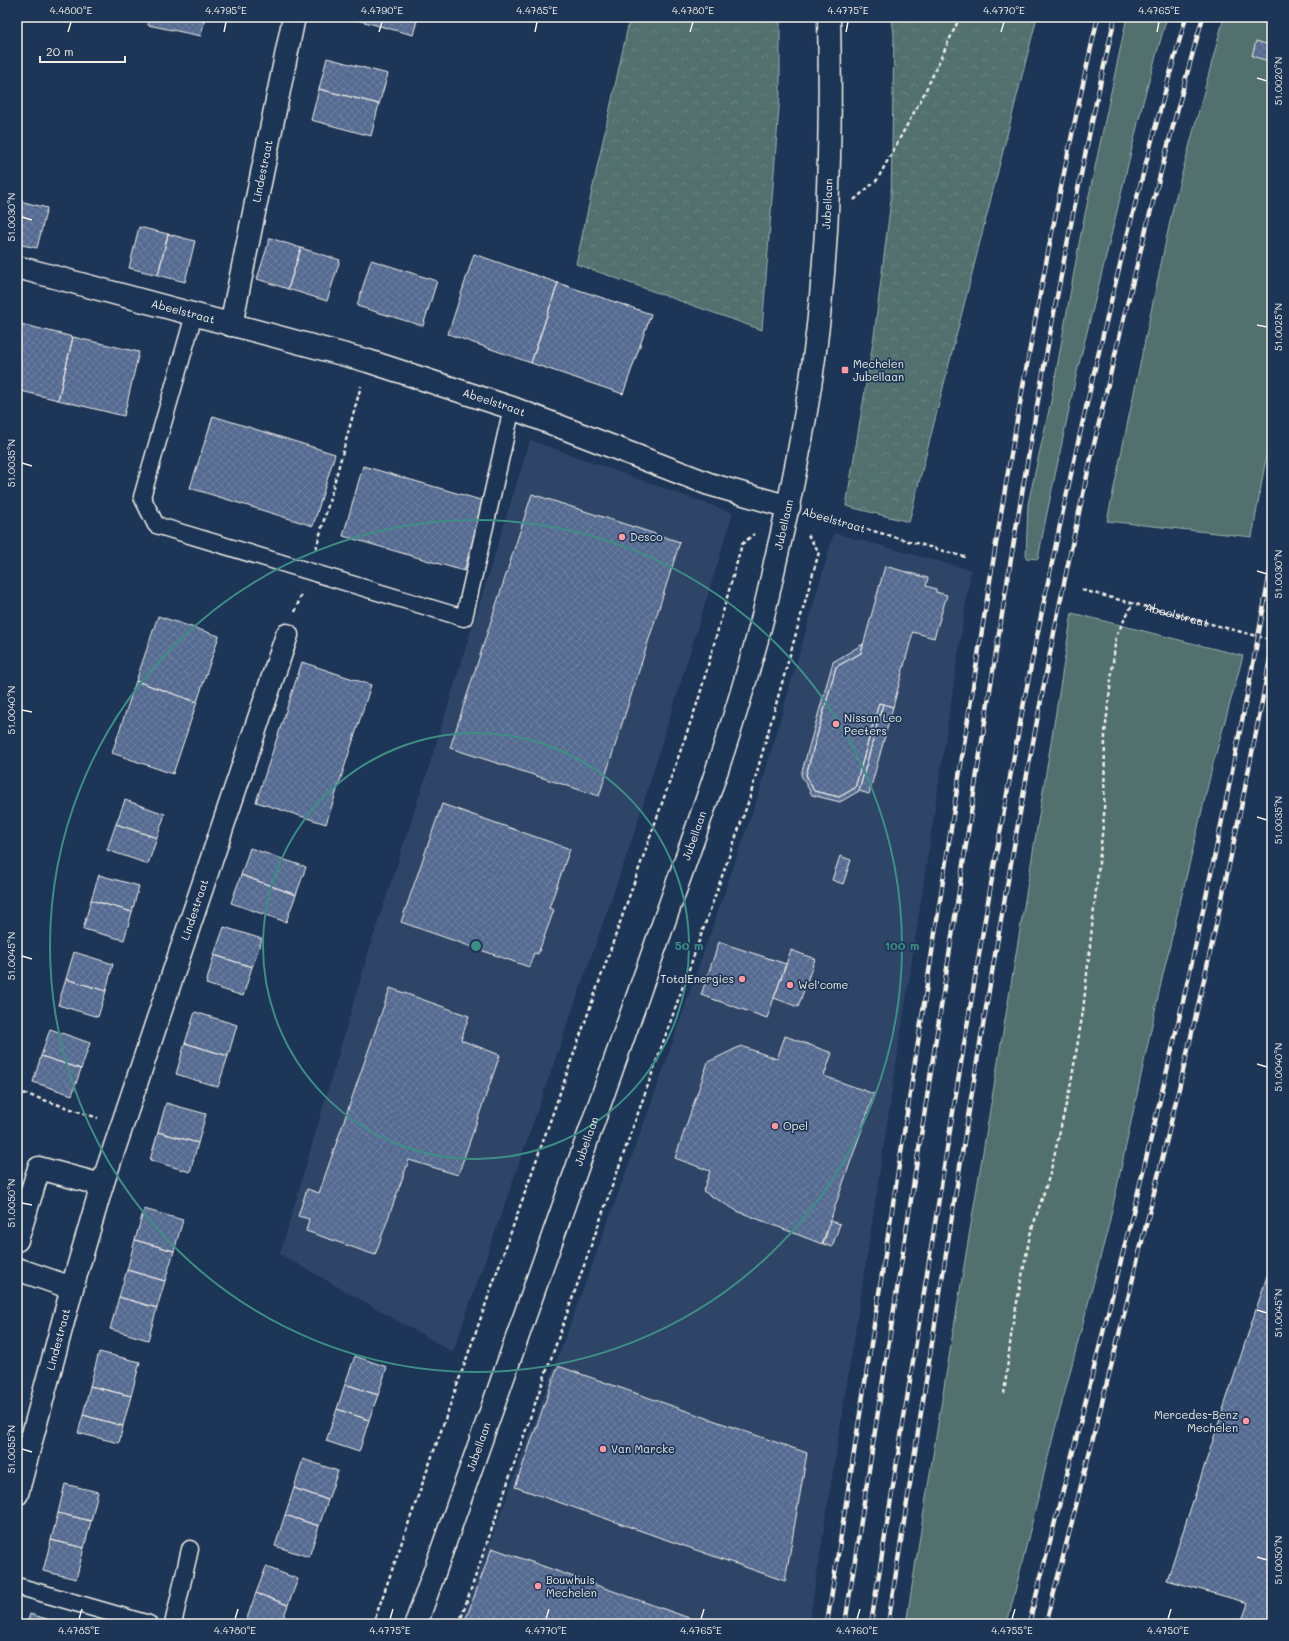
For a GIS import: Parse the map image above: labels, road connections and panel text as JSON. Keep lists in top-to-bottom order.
{
  "streets": {
    "street": ["Lindestraat", "Jubellaan", "Abeelstraat"]
  },
  "crossings": [
    ["Lindestraat", "Abeelstraat"],
    ["Jubellaan", "Abeelstraat"]
  ],
  "places": {
    "transit": ["Mechelen Jubellaan"],
    "other": [
      "Desco",
      "Nissan Leo Peeters",
      "TotalEnergies",
      "Wel'come",
      "Opel",
      "Mercedes-Benz Mechelen",
      "Van Marcke",
      "Bouwhuis Mechelen"
    ]
  },
  "scale_bar": "20 m",
  "coordinates": [
    "4.4800°E",
    "4.4795°E",
    "4.4790°E",
    "4.4785°E",
    "4.4780°E",
    "4.4775°E",
    "4.4770°E",
    "4.4765°E",
    "51.0020°N",
    "51.0030°N",
    "51.0025°N",
    "51.0035°N",
    "51.0040°N",
    "51.0045°N",
    "51.0050°N",
    "51.0055°N",
    "4.4760°E",
    "4.4755°E",
    "4.4750°E"
  ],
  "rings": ["50 m", "100 m"]
}
